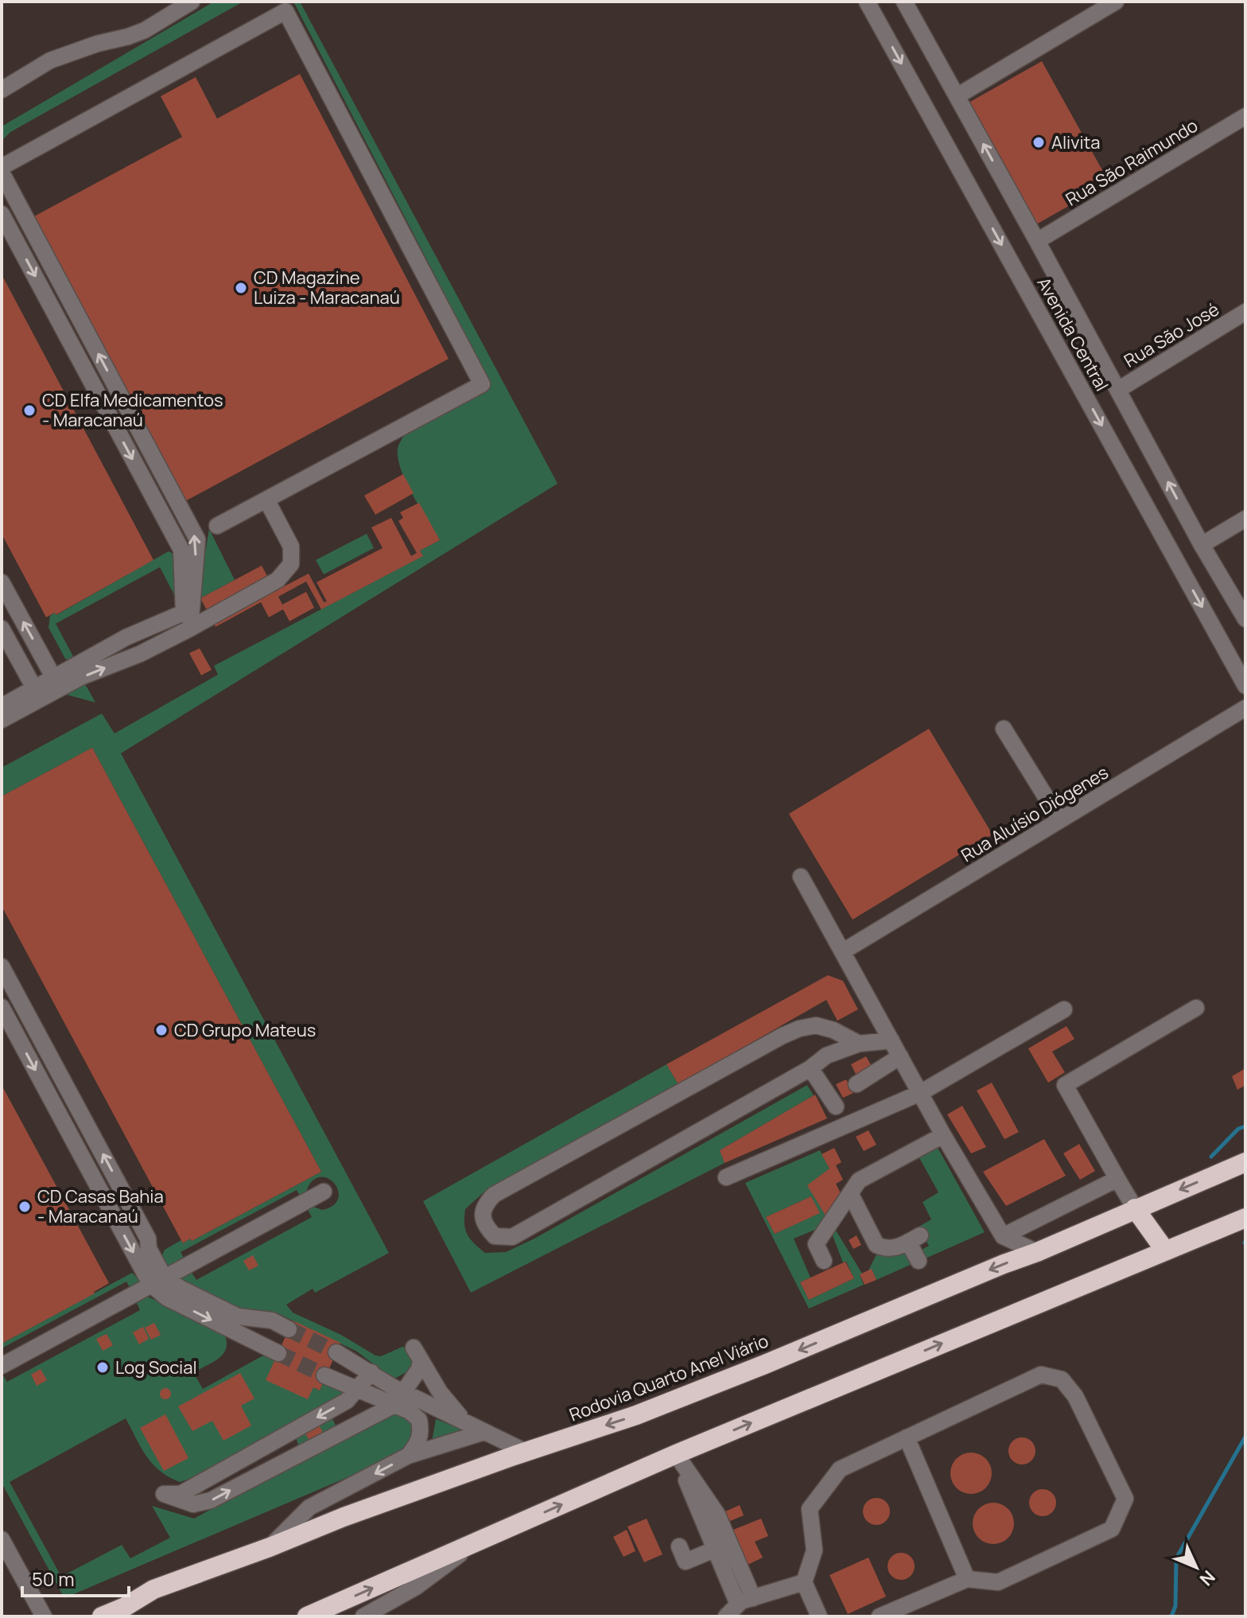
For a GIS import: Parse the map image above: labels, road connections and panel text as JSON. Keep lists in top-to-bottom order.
{
  "streets": {
    "highway": ["Rodovia Quarto Anel Viário"],
    "street": [
      "Rua São Raimundo",
      "Avenida Central",
      "Rua São José",
      "Rua Aluísio Diógenes"
    ]
  },
  "crossings": [
    ["Rua São Raimundo", "Avenida Central"],
    ["Avenida Central", "Rua São José"]
  ],
  "places": [
    "Alivita",
    "CD Magazine Luiza - Maracanaú",
    "CD Elfa Medicamentos - Maracanaú",
    "CD Grupo Mateus",
    "CD Casas Bahia - Maracanaú",
    "Log Social"
  ],
  "scale_bar": "50 m",
  "north": "bottom right"
}
